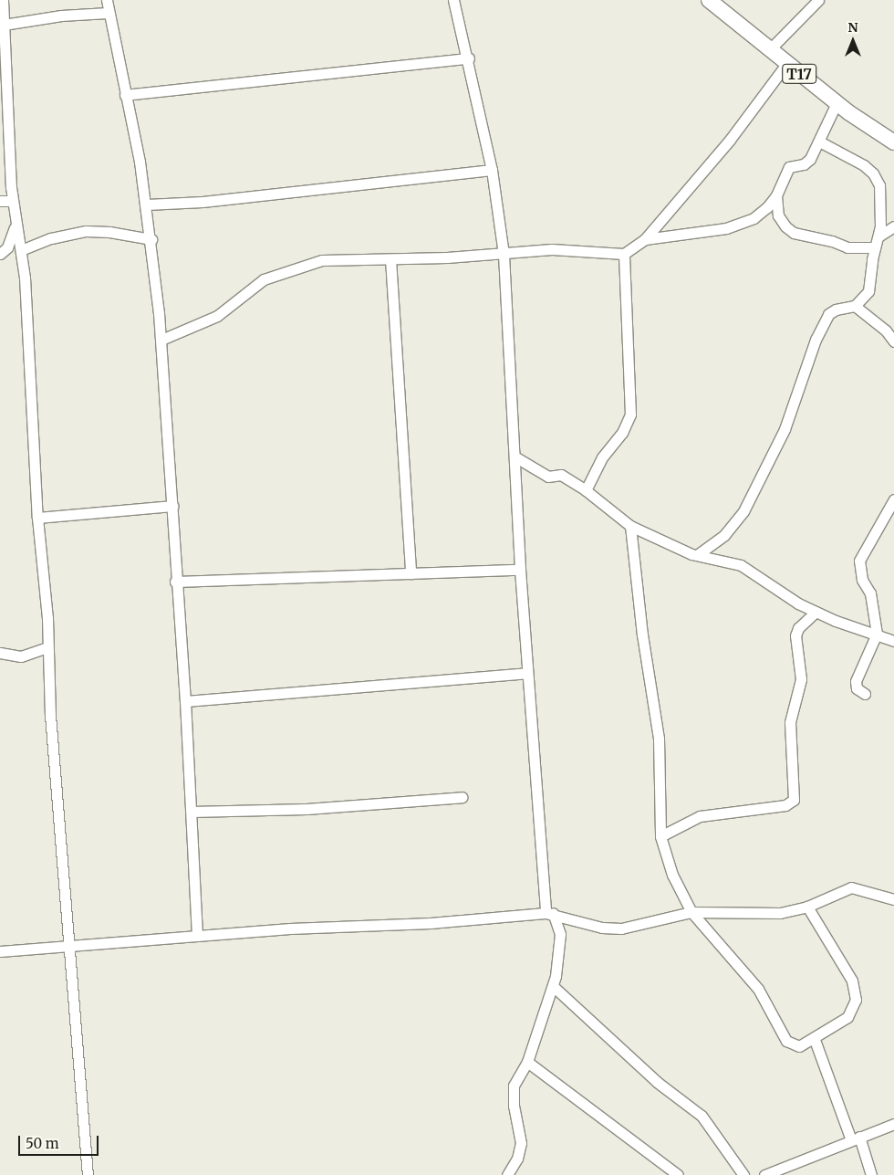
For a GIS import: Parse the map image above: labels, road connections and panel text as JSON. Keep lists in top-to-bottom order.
{
  "streets": {
    "main road": ["T17"]
  },
  "scale_bar": "50 m",
  "north": "top"
}
